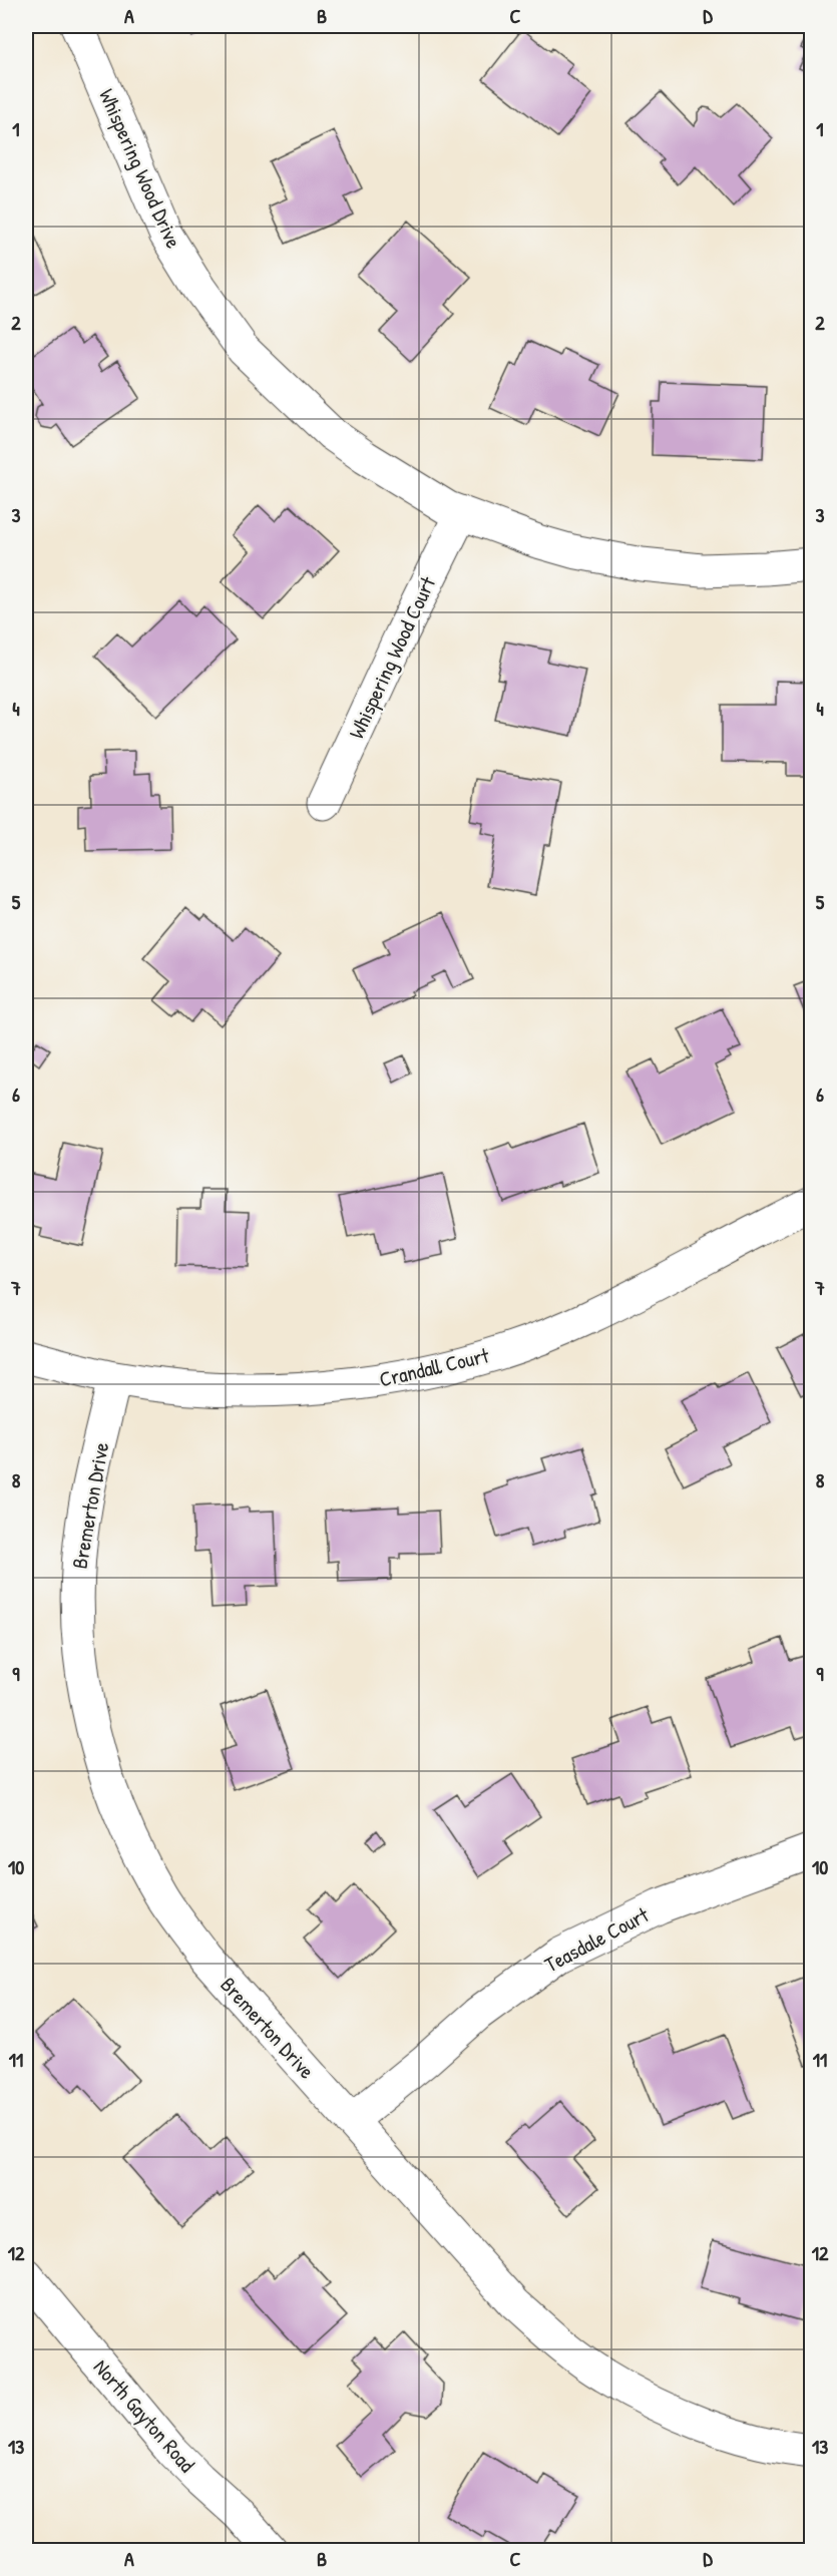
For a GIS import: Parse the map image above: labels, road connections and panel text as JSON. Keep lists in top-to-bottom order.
{
  "streets": {
    "street": [
      "Whispering Wood Drive",
      "Whispering Wood Court",
      "Crandall Court",
      "Bremerton Drive",
      "Teasdale Court",
      "North Gayton Road"
    ]
  },
  "crossings": [
    ["Whispering Wood Drive", "Whispering Wood Court"],
    ["Crandall Court", "Bremerton Drive"],
    ["Bremerton Drive", "Teasdale Court"]
  ],
  "grid": {
    "columns": [
      "A",
      "B",
      "C",
      "D"
    ],
    "rows": [
      "1",
      "2",
      "3",
      "4",
      "5",
      "6",
      "7",
      "8",
      "9",
      "10",
      "11",
      "12",
      "13"
    ]
  }
}
